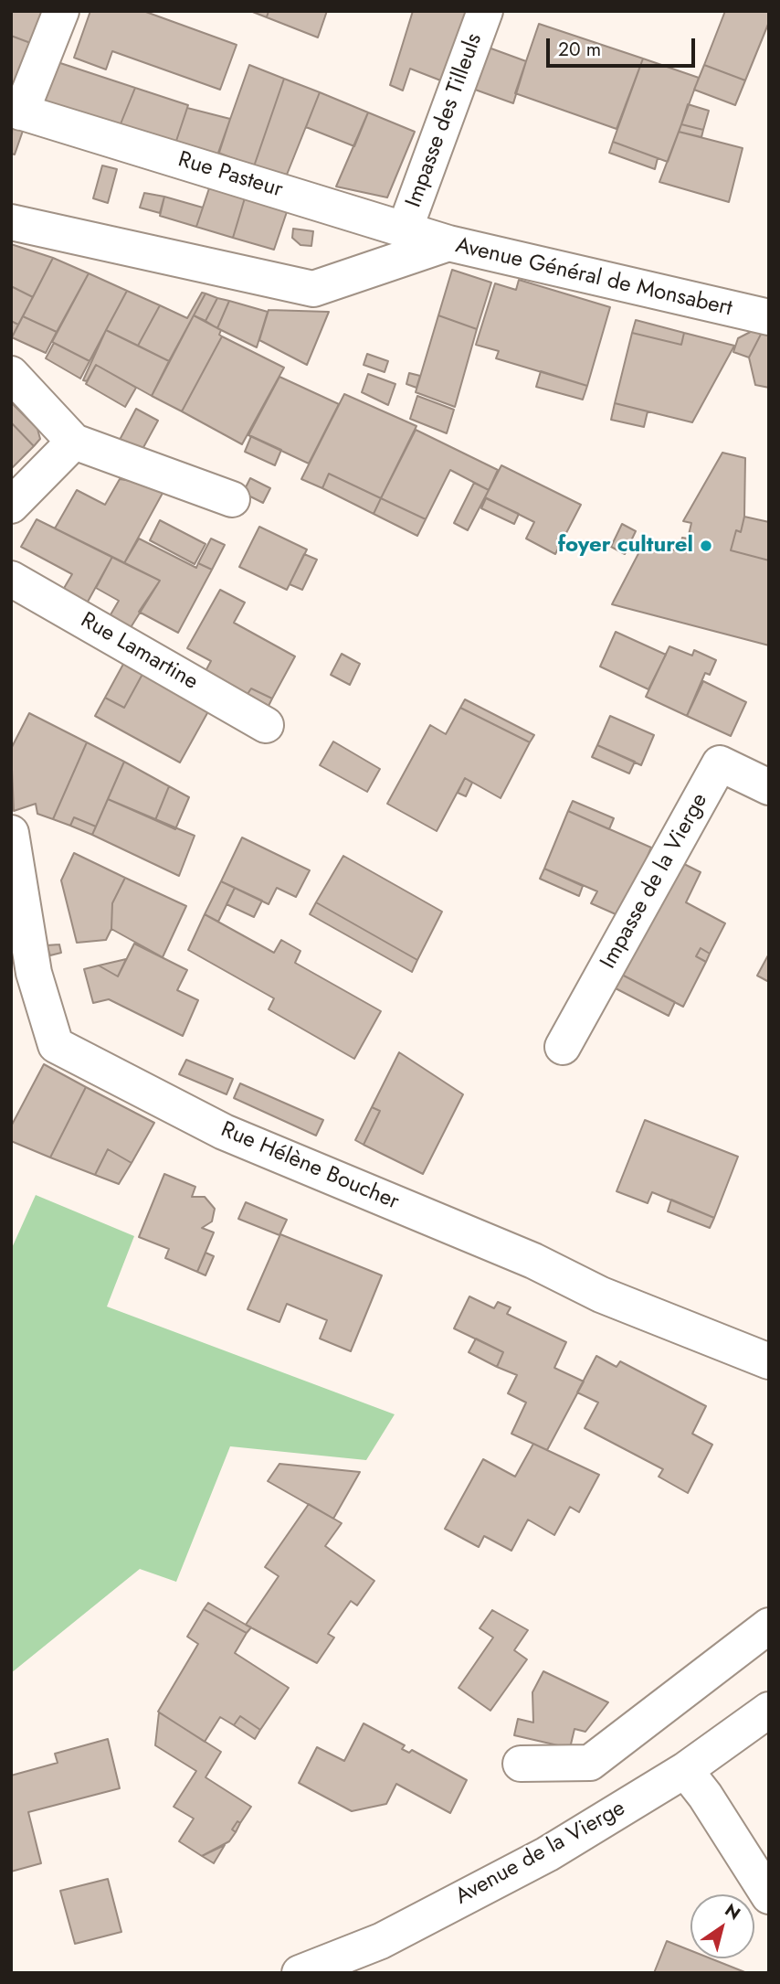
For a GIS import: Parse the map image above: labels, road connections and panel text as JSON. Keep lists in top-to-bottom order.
{
  "streets": {
    "street": [
      "Impasse des Tilleuls",
      "Rue Pasteur",
      "Avenue Général de Monsabert",
      "Rue Lamartine",
      "Impasse de la Vierge",
      "Rue Hélène Boucher",
      "Avenue de la Vierge"
    ]
  },
  "crossings": [
    ["Impasse des Tilleuls", "Rue Pasteur"],
    ["Rue Pasteur", "Avenue Général de Monsabert"]
  ],
  "places": ["foyer culturel"],
  "scale_bar": "20 m",
  "north": "top right"
}
